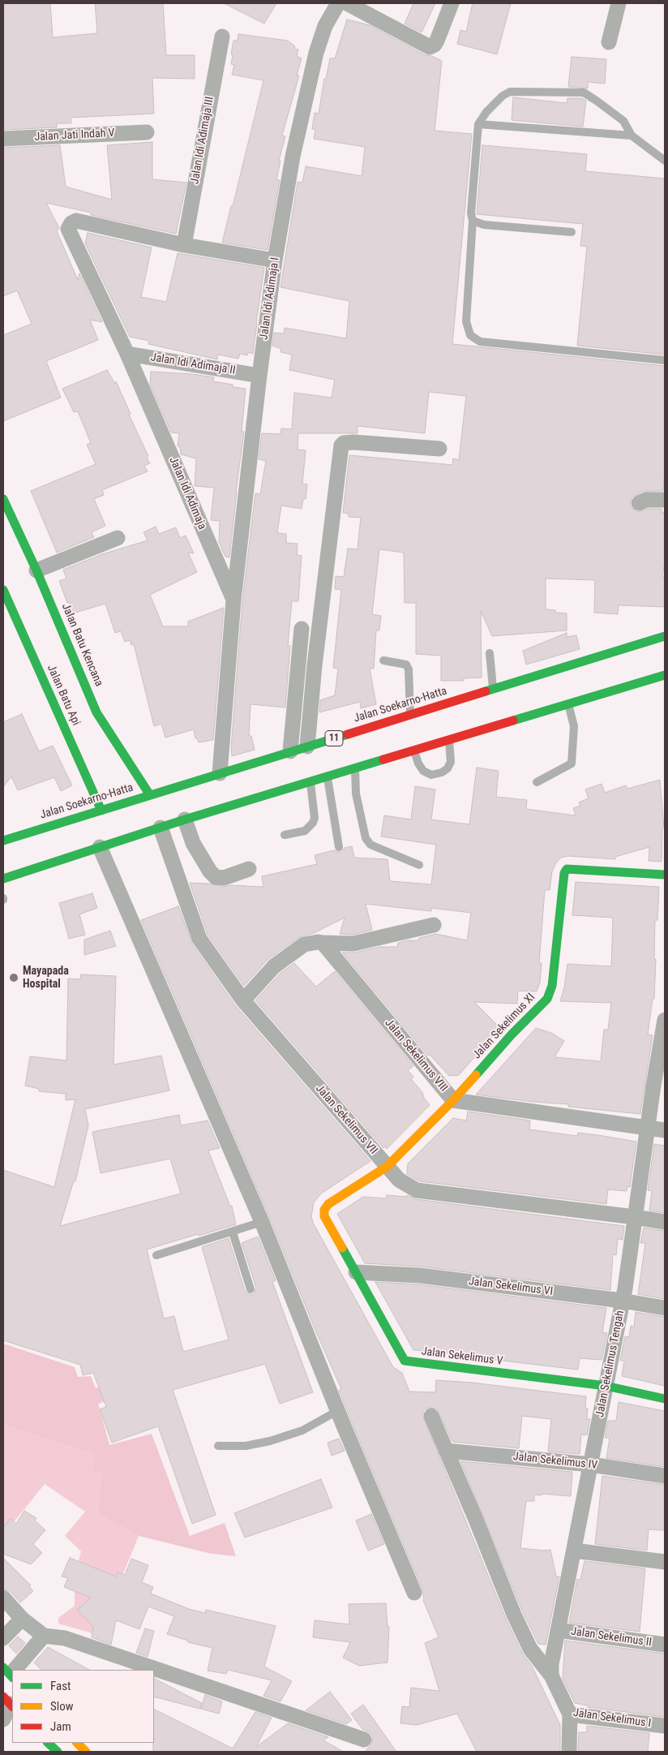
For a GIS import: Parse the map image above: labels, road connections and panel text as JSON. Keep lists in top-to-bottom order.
{
  "streets": {
    "main road": [
      "Jalan Batu Kencana",
      "Jalan Batu Api",
      "Jalan Soekarno-Hatta",
      "11",
      "Jalan Sekelimus XI",
      "Jalan Sekelimus V"
    ],
    "street": [
      "Jalan Jati Indah V",
      "Jalan Idi Adimaja III",
      "Jalan Idi Adimaja I",
      "Jalan Idi Adimaja II",
      "Jalan Idi Adimaja",
      "Jalan Sekelimus VIII",
      "Jalan Sekelimus VII",
      "Jalan Sekelimus VI",
      "Jalan Sekelimus Tengah",
      "Jalan Sekelimus IV",
      "Jalan Sekelimus II",
      "Jalan Sekelimus I"
    ]
  },
  "crossings": [
    ["Jalan Idi Adimaja III", "Jalan Idi Adimaja"],
    ["Jalan Idi Adimaja I", "Jalan Idi Adimaja II"],
    ["Jalan Idi Adimaja I", "Jalan Idi Adimaja"],
    ["Jalan Idi Adimaja II", "Jalan Idi Adimaja"],
    ["Jalan Idi Adimaja", "Jalan Soekarno-Hatta"],
    ["Jalan Batu Kencana", "Jalan Soekarno-Hatta"],
    ["Jalan Batu Api", "Jalan Soekarno-Hatta"],
    ["Jalan Sekelimus XI", "Jalan Sekelimus VIII"],
    ["Jalan Sekelimus XI", "Jalan Sekelimus VII"],
    ["Jalan Sekelimus XI", "Jalan Sekelimus V"],
    ["Jalan Sekelimus VIII", "Jalan Sekelimus Tengah"],
    ["Jalan Sekelimus VII", "Jalan Sekelimus V"],
    ["Jalan Sekelimus VII", "Jalan Sekelimus Tengah"],
    ["Jalan Sekelimus VI", "Jalan Sekelimus V"],
    ["Jalan Sekelimus VI", "Jalan Sekelimus Tengah"],
    ["Jalan Sekelimus V", "Jalan Sekelimus Tengah"],
    ["Jalan Sekelimus Tengah", "Jalan Sekelimus IV"],
    ["Jalan Sekelimus Tengah", "Jalan Sekelimus II"],
    ["Jalan Sekelimus Tengah", "Jalan Sekelimus I"]
  ],
  "places": ["Mayapada Hospital"],
  "legend": ["Fast", "Slow", "Jam"]
}
